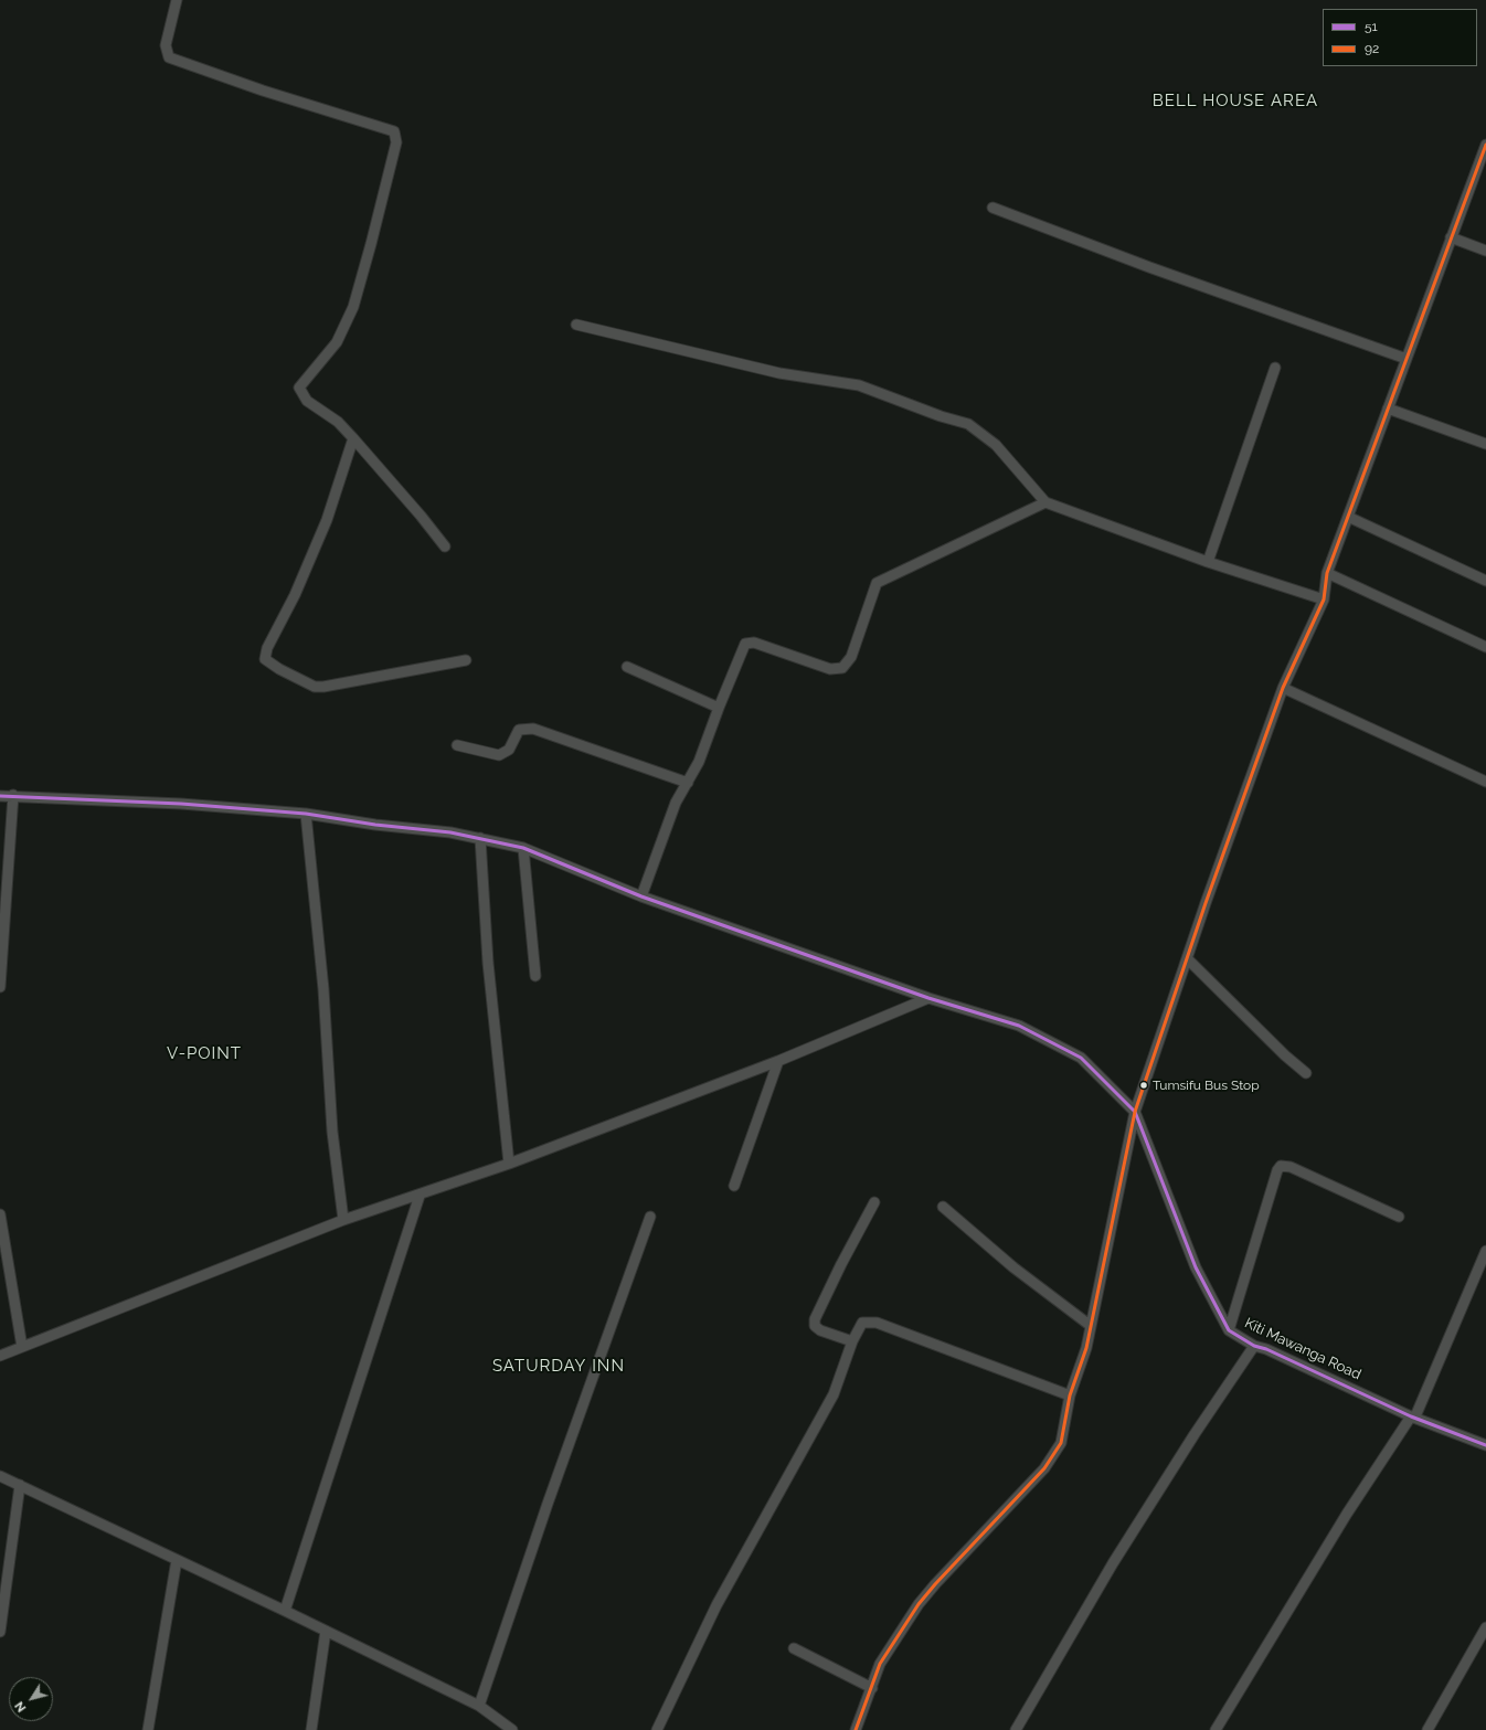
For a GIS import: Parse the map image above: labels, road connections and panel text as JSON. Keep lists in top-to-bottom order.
{
  "streets": {
    "street": ["Kiti Mawanga Road"]
  },
  "districts": ["BELL HOUSE AREA", "V-POINT", "SATURDAY INN"],
  "places": ["Tumsifu Bus Stop"],
  "lines": ["transit line 92", "transit line 51"],
  "legend": ["51", "92"],
  "north": "bottom left"
}
